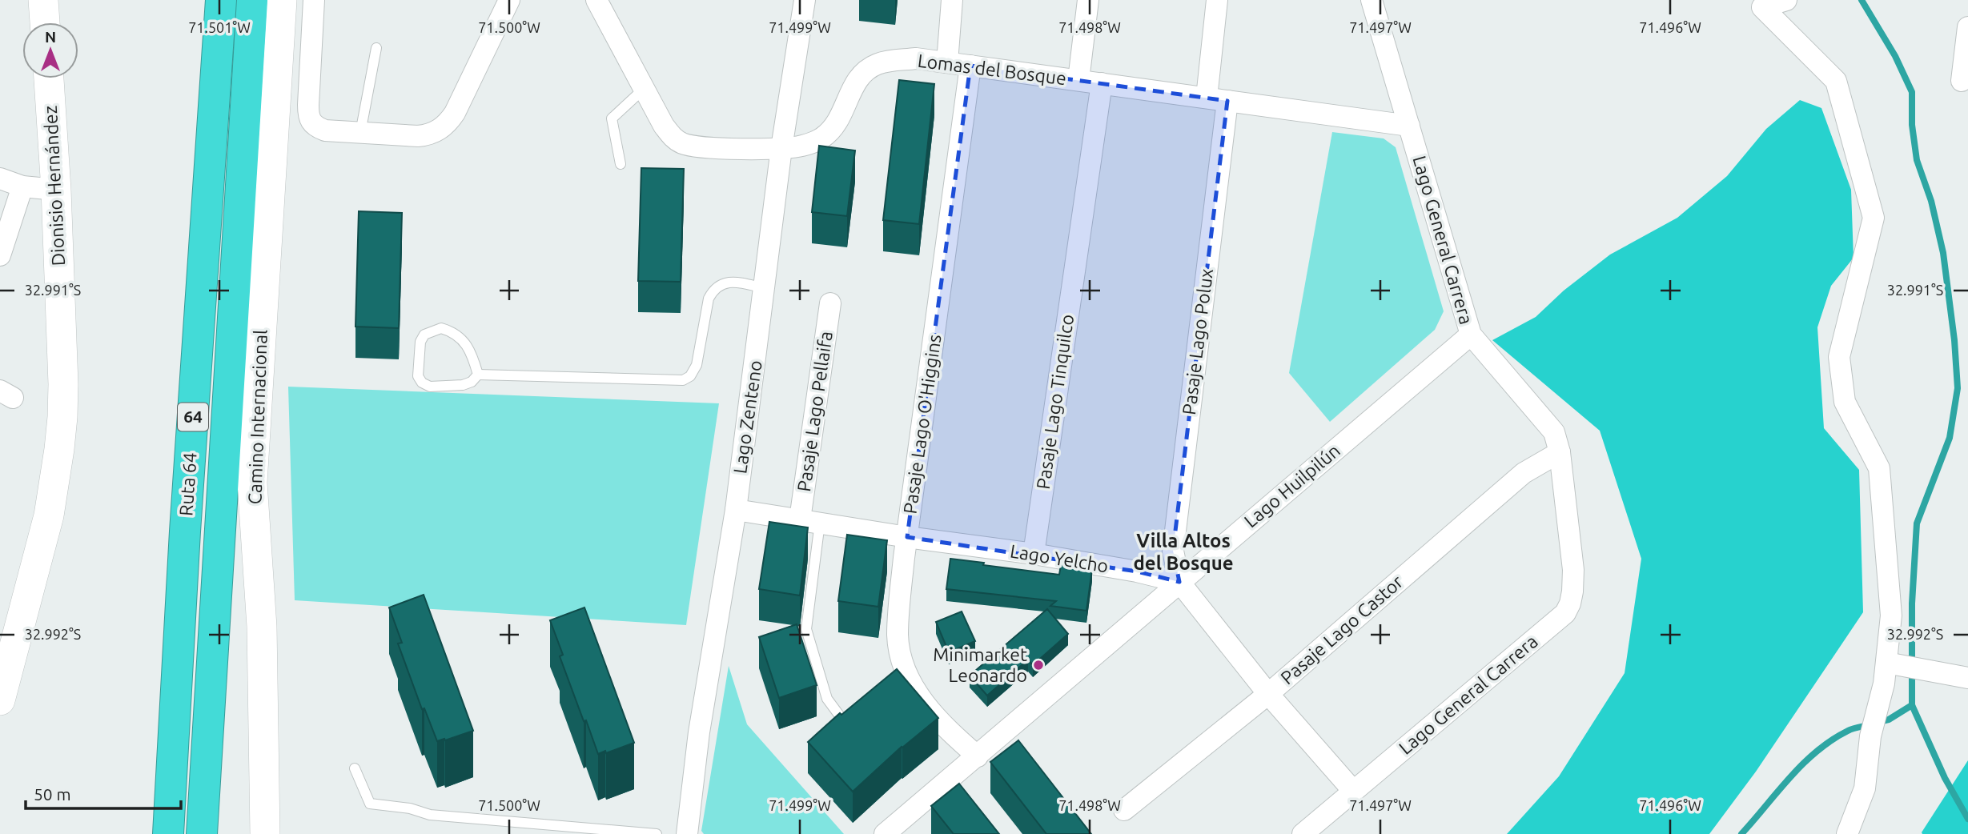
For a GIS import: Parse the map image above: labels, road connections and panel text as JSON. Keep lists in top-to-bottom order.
{
  "streets": {
    "highway": ["64", "Ruta 64"],
    "main road": ["Dionisio Hernández", "Camino Internacional"],
    "street": [
      "Lomas del Bosque",
      "Lago General Carrera",
      "Pasaje Lago Polux",
      "Pasaje Lago Tinquilco",
      "Pasaje Lago Pellaifa",
      "Lago Zenteno",
      "Pasaje Lago O'Higgins",
      "Lago Huilpilún",
      "Lago Yelcho",
      "Pasaje Lago Castor"
    ]
  },
  "crossings": [
    ["Lomas del Bosque", "Lago General Carrera"],
    ["Lomas del Bosque", "Pasaje Lago Polux"],
    ["Lomas del Bosque", "Pasaje Lago Tinquilco"],
    ["Lomas del Bosque", "Lago Zenteno"],
    ["Lomas del Bosque", "Pasaje Lago O'Higgins"],
    ["Lago General Carrera", "Lago Huilpilún"],
    ["Lago General Carrera", "Pasaje Lago Castor"],
    ["Pasaje Lago Polux", "Lago Huilpilún"],
    ["Pasaje Lago Polux", "Lago Yelcho"],
    ["Pasaje Lago Tinquilco", "Lago Yelcho"],
    ["Pasaje Lago Pellaifa", "Lago Yelcho"],
    ["Lago Zenteno", "Lago Yelcho"],
    ["Pasaje Lago O'Higgins", "Lago Huilpilún"],
    ["Pasaje Lago O'Higgins", "Lago Yelcho"],
    ["Lago Huilpilún", "Lago Yelcho"]
  ],
  "districts": ["Villa Altos del Bosque"],
  "places": ["Minimarket Leonardo"],
  "scale_bar": "50 m",
  "north": "top",
  "coordinates": [
    "71.501°W",
    "71.500°W",
    "71.499°W",
    "71.498°W",
    "71.497°W",
    "71.496°W",
    "32.991°S",
    "32.992°S"
  ]
}
